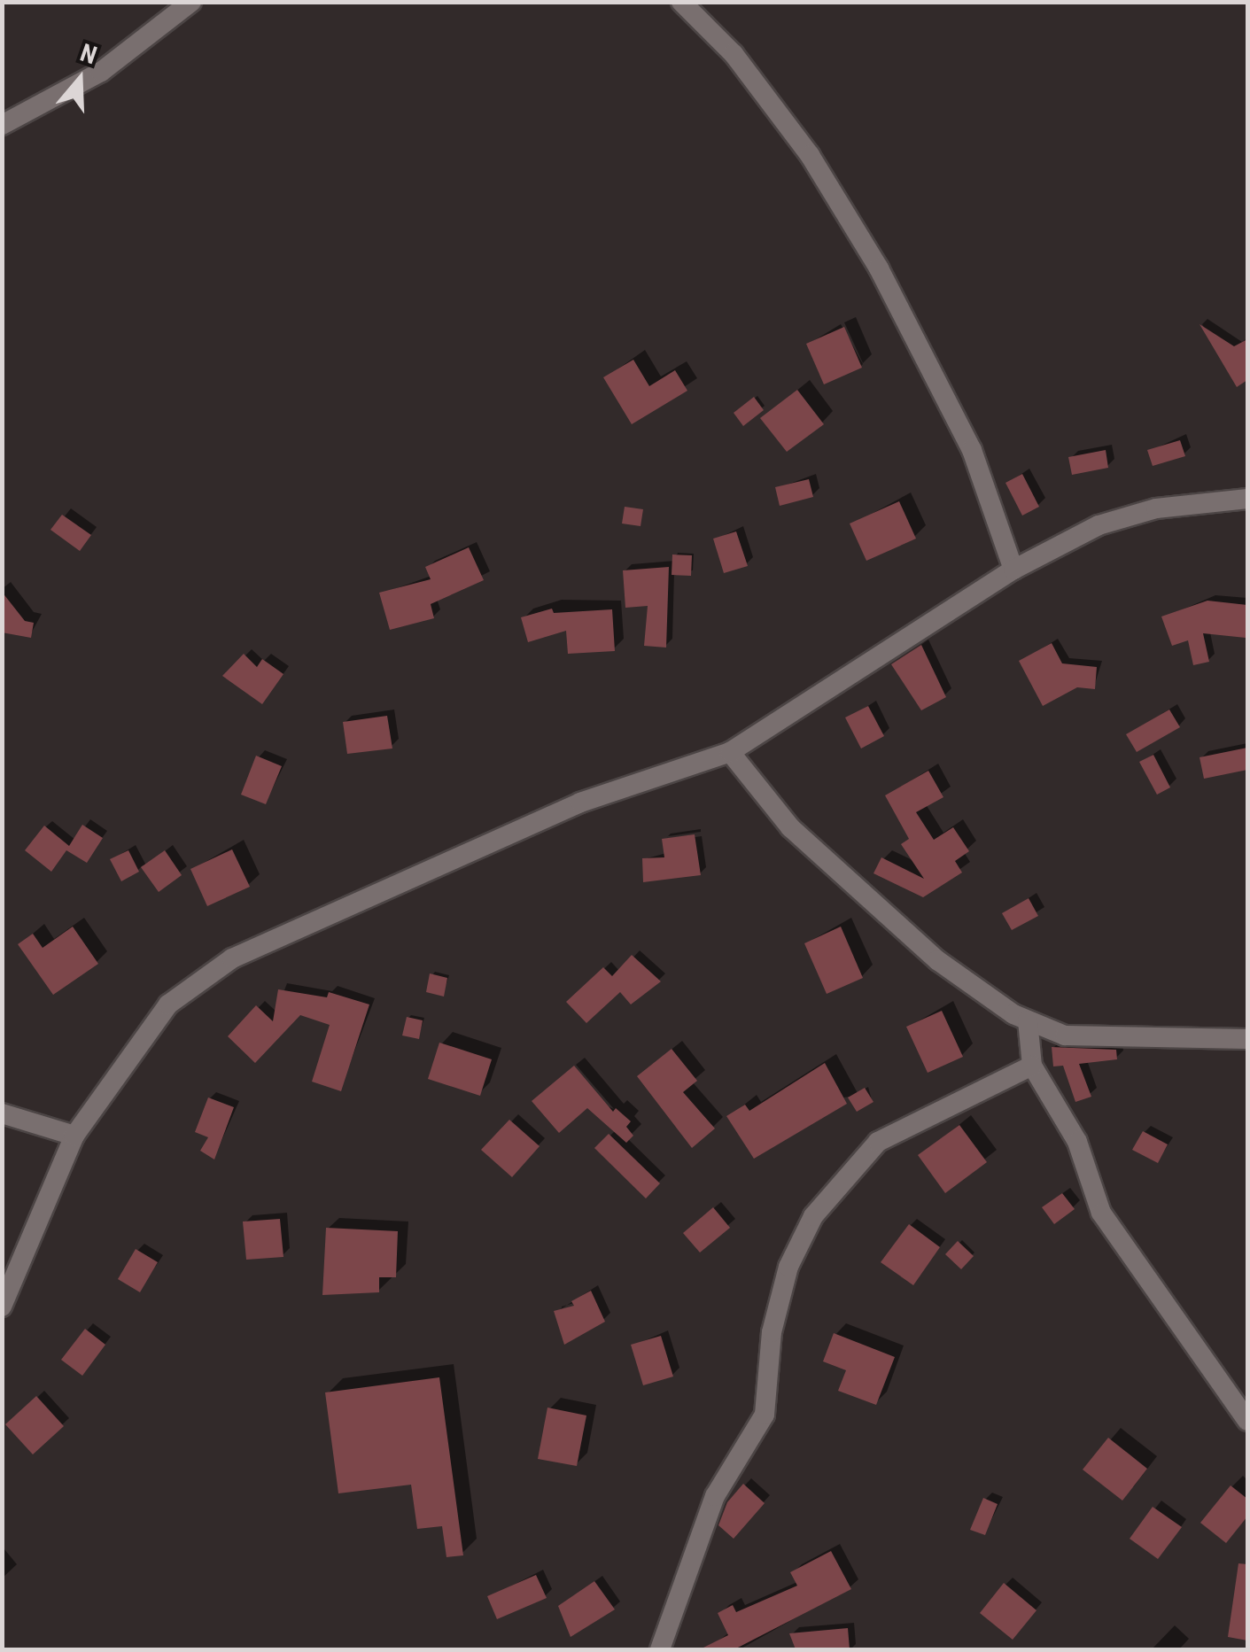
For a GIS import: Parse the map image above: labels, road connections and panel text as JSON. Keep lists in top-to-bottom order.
{
  "north": "top"
}
